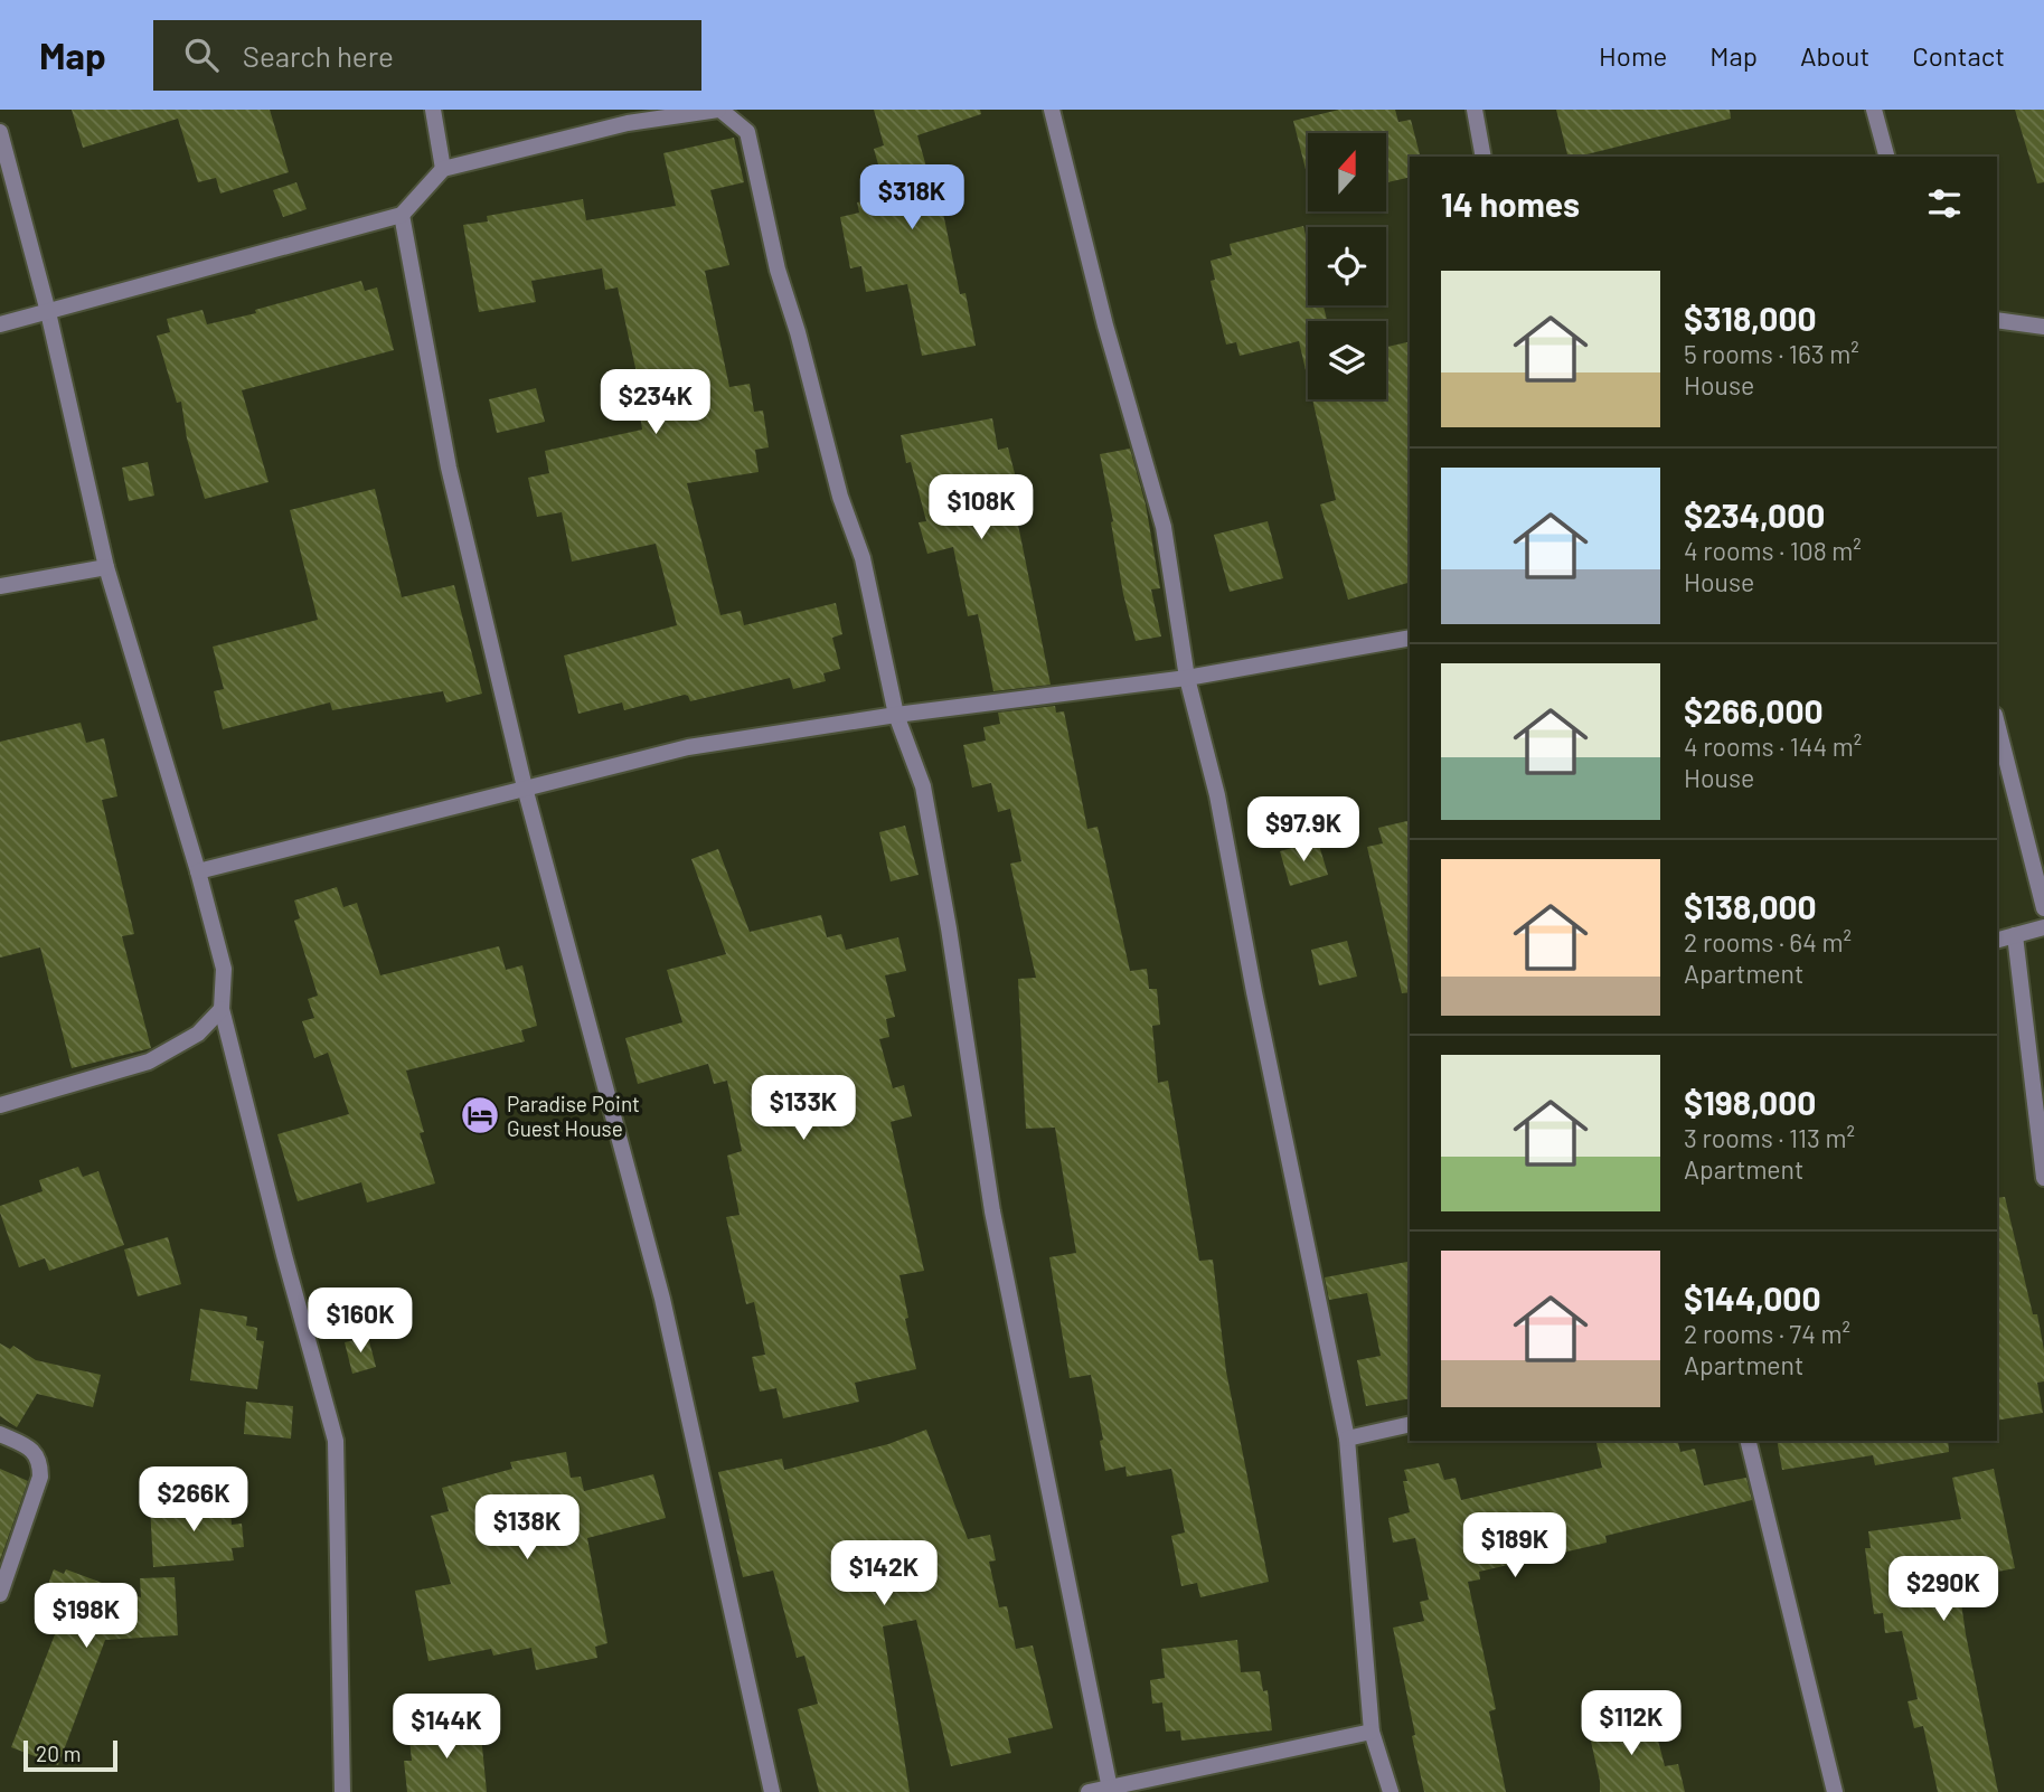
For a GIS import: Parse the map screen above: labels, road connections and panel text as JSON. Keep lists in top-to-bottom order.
{
  "places": {
    "hotel": ["Paradise Point Guest House"]
  },
  "scale_bar": "20 m",
  "north": "top",
  "page": {
    "header": "Map",
    "search": "Search here",
    "nav": [
      "Home",
      "Map",
      "About",
      "Contact"
    ],
    "heading": "14 homes",
    "price": [
      "$318K",
      "$234K",
      "$108K",
      "$97.9K",
      "$133K",
      "$160K",
      "$266K",
      "$138K",
      "$189K",
      "$142K",
      "$290K",
      "$198K",
      "$112K",
      "$144K"
    ],
    "list": [
      {
        "name": "$318,000",
        "note": "5 rooms · 163 m² · House"
      },
      {
        "name": "$234,000",
        "note": "4 rooms · 108 m² · House"
      },
      {
        "name": "$266,000",
        "note": "4 rooms · 144 m² · House"
      },
      {
        "name": "$138,000",
        "note": "2 rooms · 64 m² · Apartment"
      },
      {
        "name": "$198,000",
        "note": "3 rooms · 113 m² · Apartment"
      },
      {
        "name": "$144,000",
        "note": "2 rooms · 74 m² · Apartment"
      }
    ],
    "scale": "20 m"
  }
}
